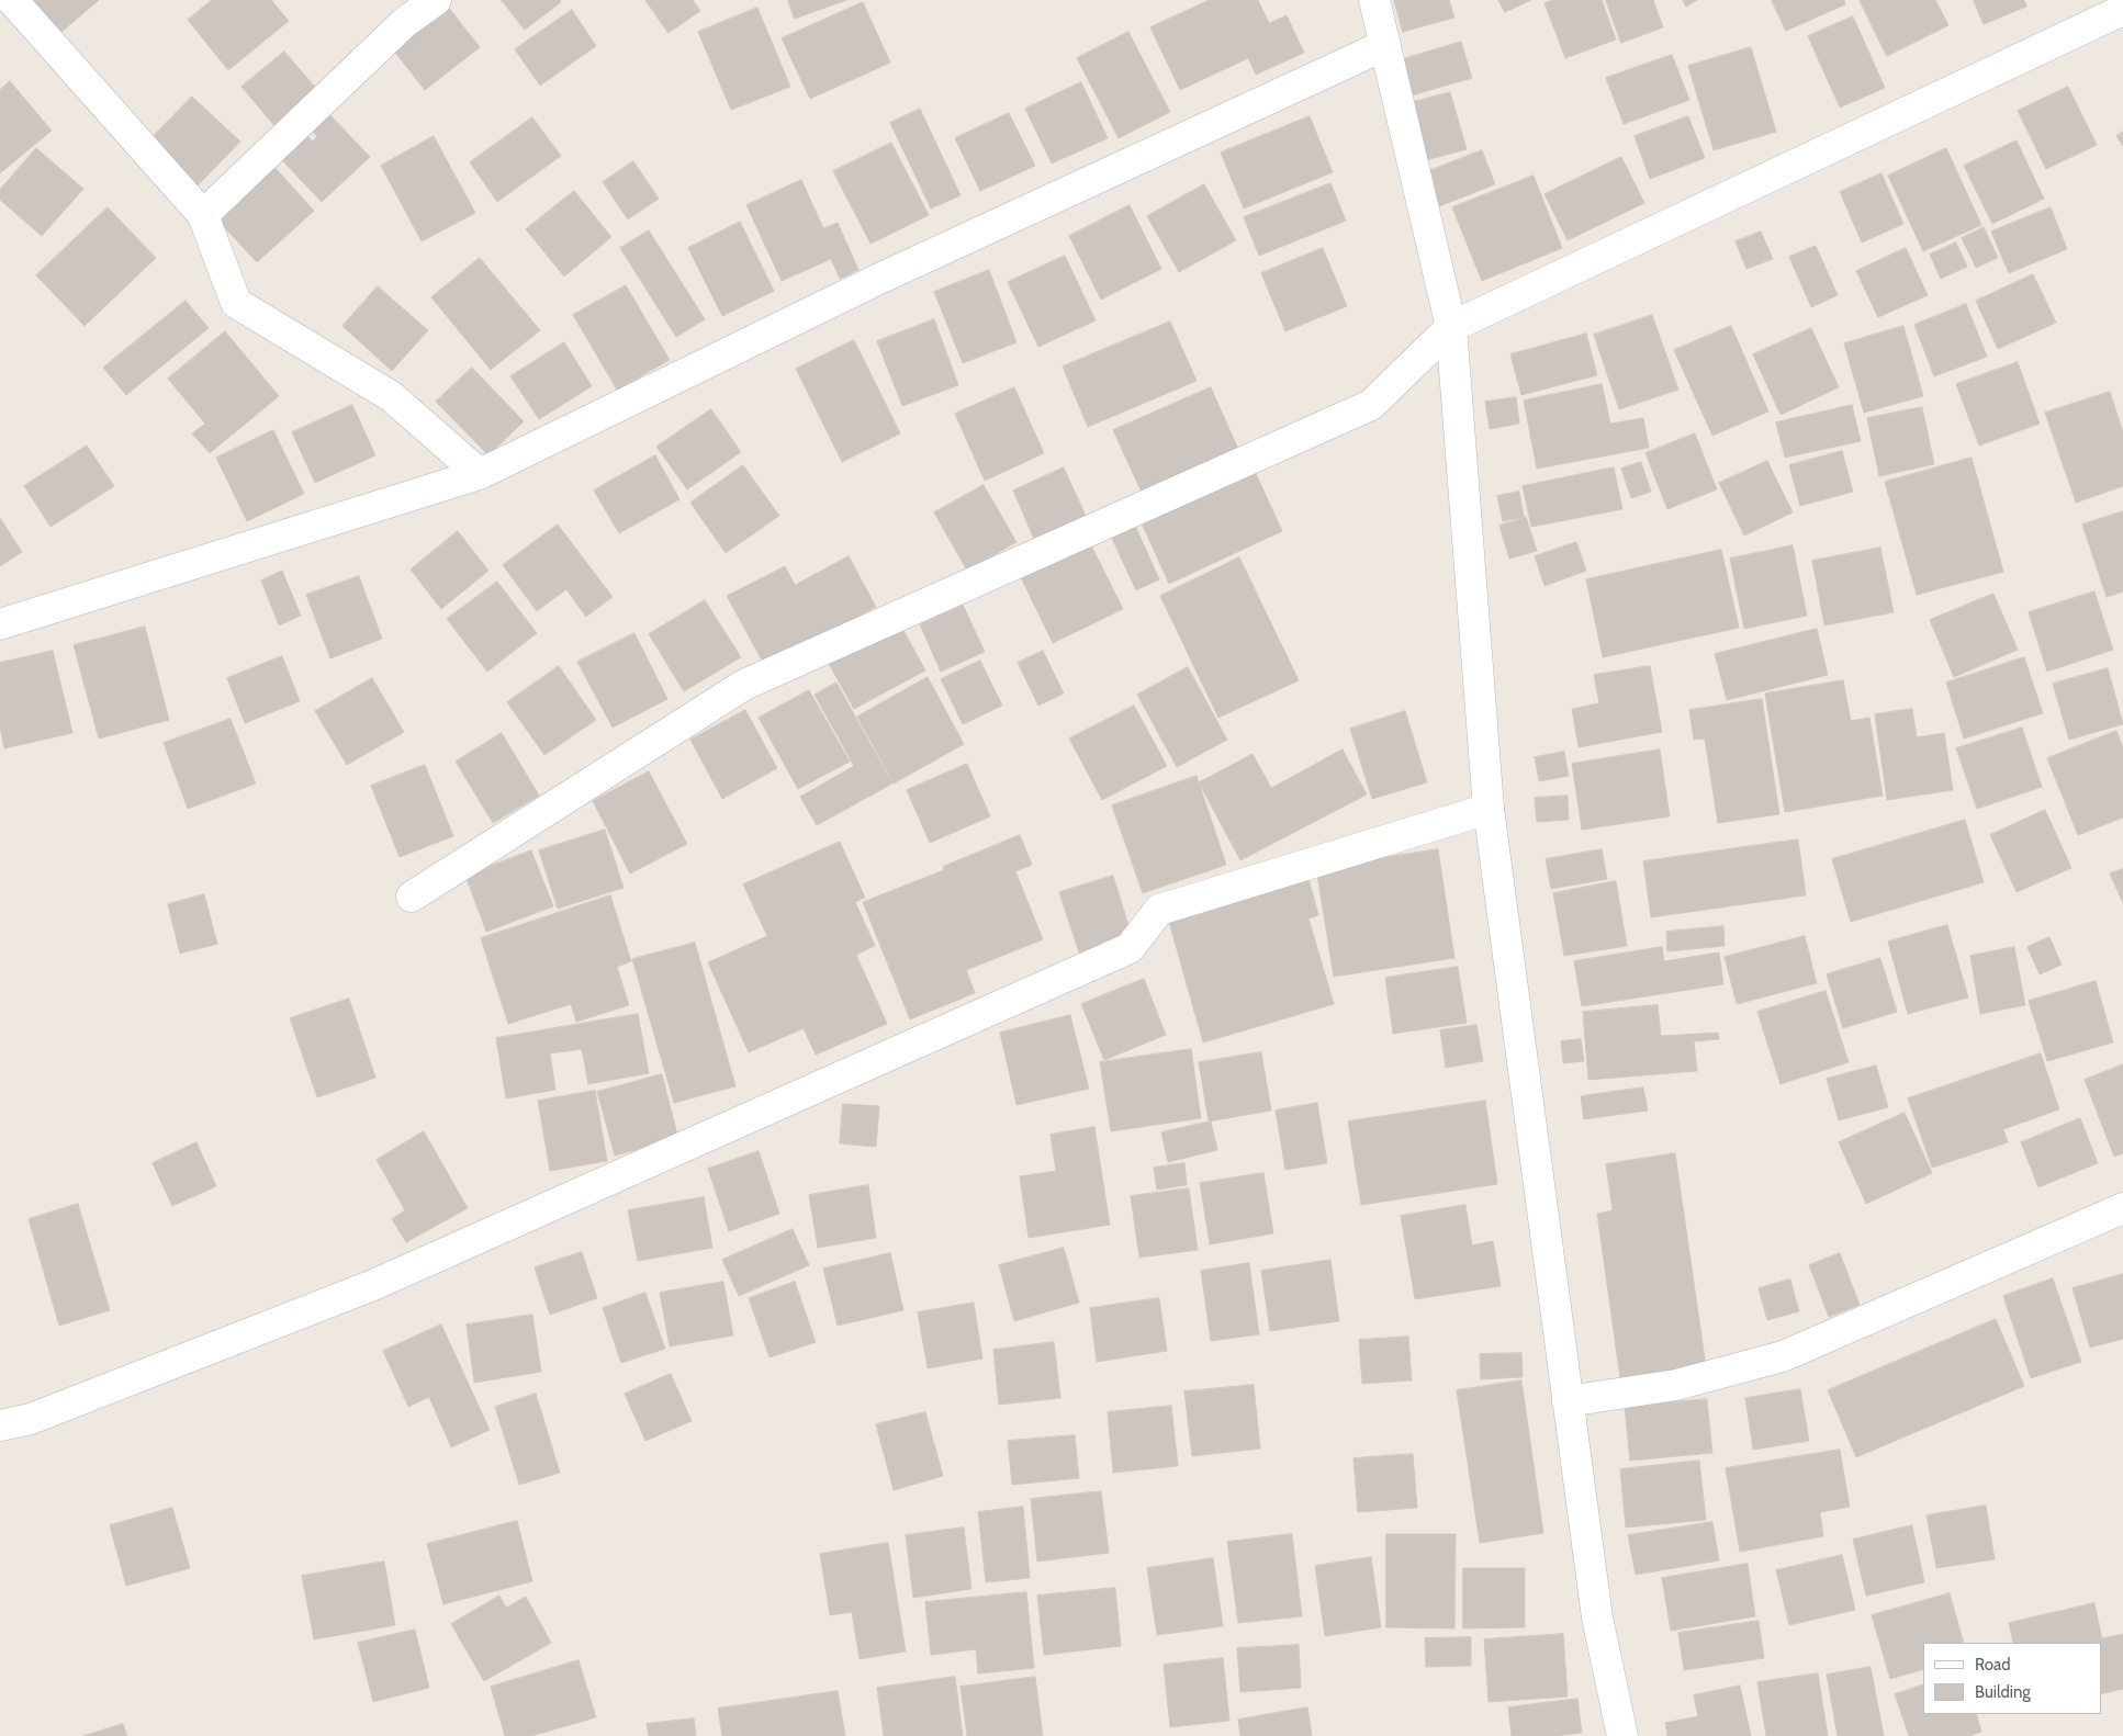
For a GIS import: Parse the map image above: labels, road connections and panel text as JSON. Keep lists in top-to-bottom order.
{
  "legend": ["Road", "Building"]
}
